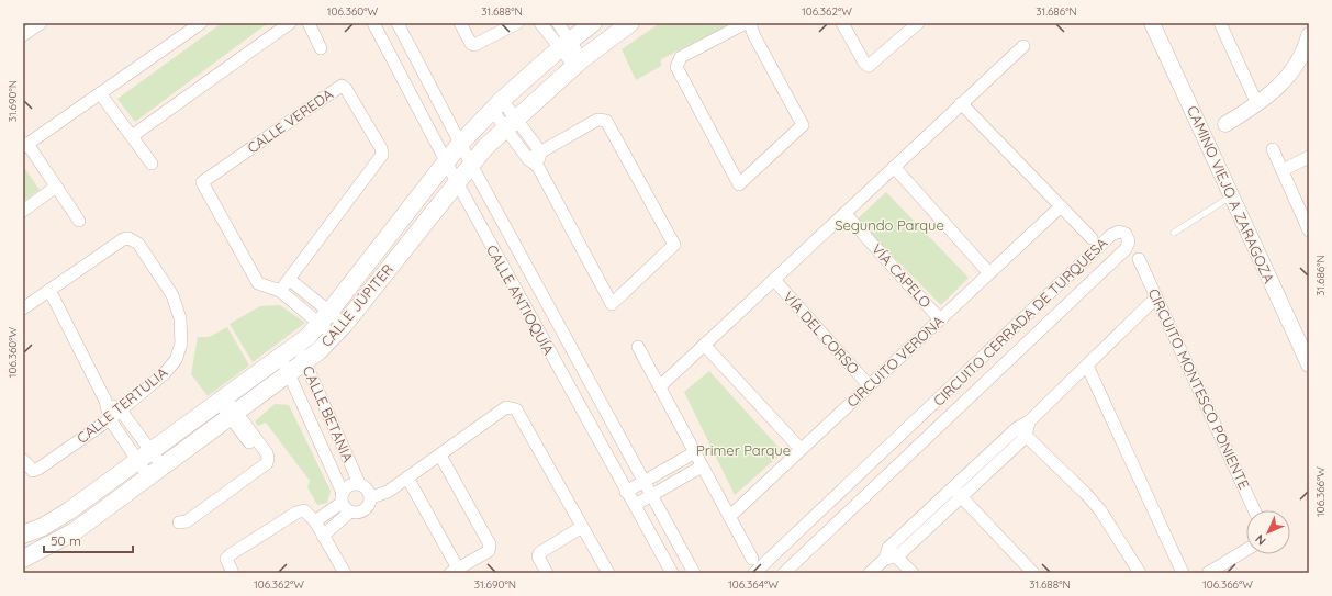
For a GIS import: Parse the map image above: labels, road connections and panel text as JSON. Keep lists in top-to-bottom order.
{
  "streets": {
    "main road": ["CALLE JÚPITER"],
    "street": [
      "CALLE VEREDA",
      "CAMINO VIEJO A ZARAGOZA",
      "VÍA CAPELO",
      "CALLE ANTIOQUÍA",
      "CIRCUITO CERRADA DE TURQUESA",
      "VÍA DEL CORSO",
      "CIRCUITO VERONA",
      "CIRCUITO MONTESCO PONIENTE",
      "CALLE TERTULIA",
      "CALLE BETANIA"
    ]
  },
  "crossings": [
    ["CALLE VEREDA", "CALLE JÚPITER"],
    ["VÍA CAPELO", "CIRCUITO VERONA"],
    ["CALLE ANTIOQUÍA", "CALLE JÚPITER"],
    ["CALLE JÚPITER", "CALLE BETANIA"],
    ["VÍA DEL CORSO", "CIRCUITO VERONA"]
  ],
  "parks": ["Segundo Parque", "Primer Parque"],
  "scale_bar": "50 m",
  "north": "bottom left",
  "coordinates": [
    "106.360°W",
    "31.688°N",
    "106.362°W",
    "31.686°N",
    "31.690°N",
    "106.366°W",
    "106.364°W"
  ]
}
